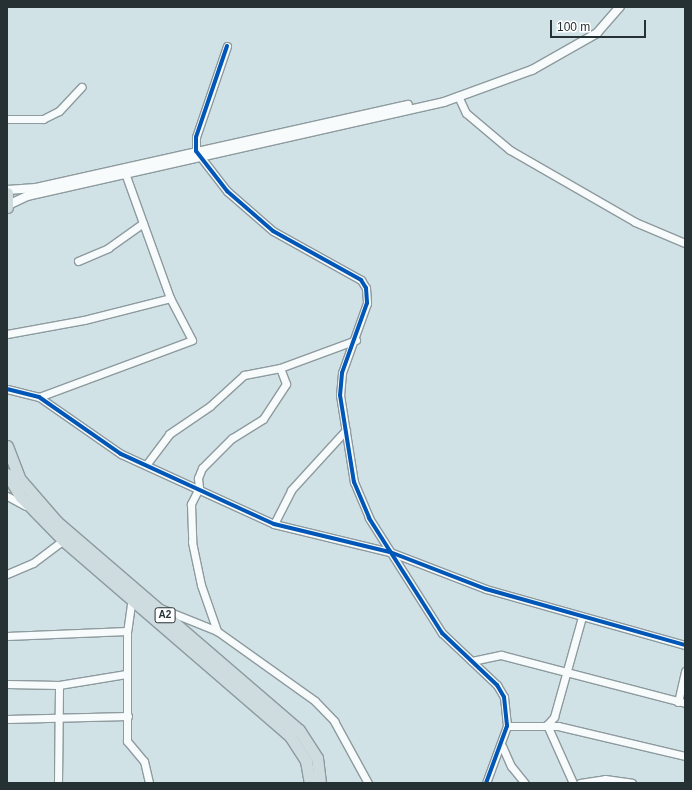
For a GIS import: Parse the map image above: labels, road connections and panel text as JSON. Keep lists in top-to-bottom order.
{
  "streets": {
    "highway": ["A2"]
  },
  "scale_bar": "100 m"
}
